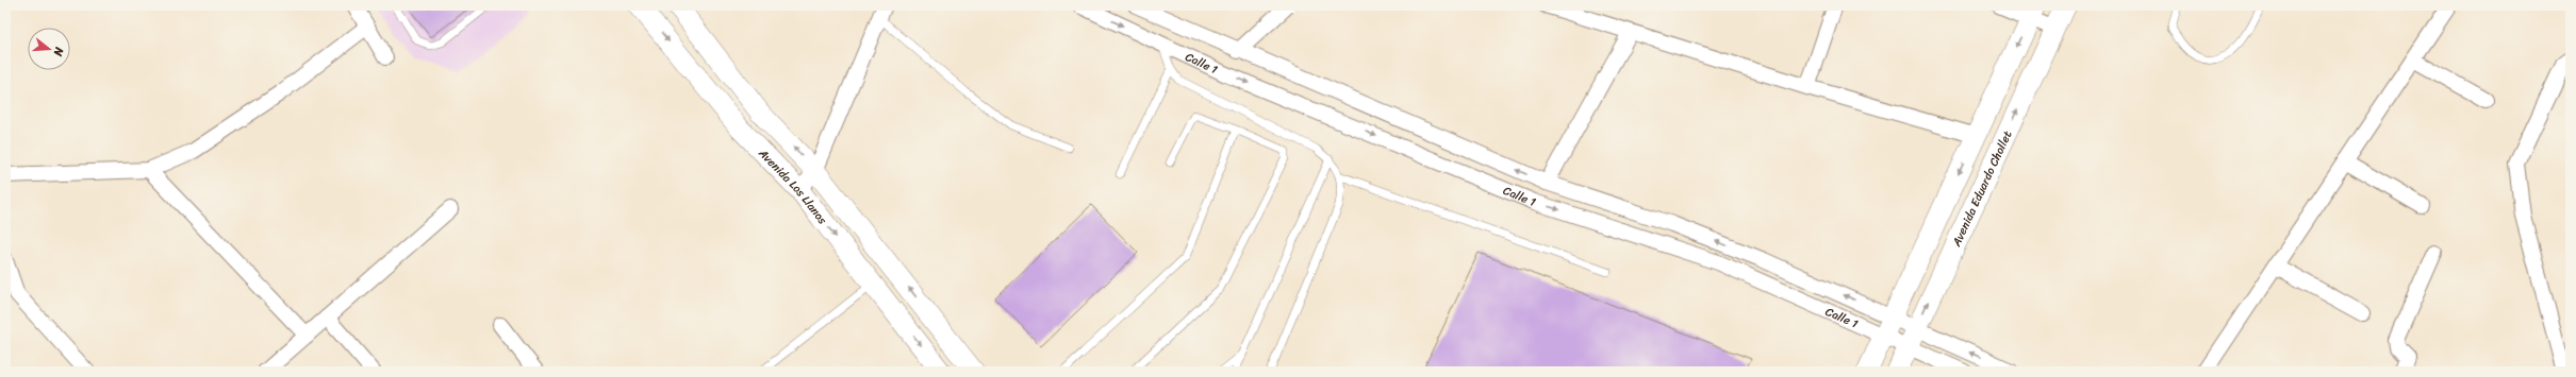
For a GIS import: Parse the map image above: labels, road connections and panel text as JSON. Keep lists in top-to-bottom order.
{
  "streets": {
    "street": ["Calle 1", "Avenida Los Llanos", "Avenida Eduardo Chollet"]
  },
  "crossings": [
    ["Calle 1", "Avenida Eduardo Chollet"]
  ],
  "north": "right"
}
